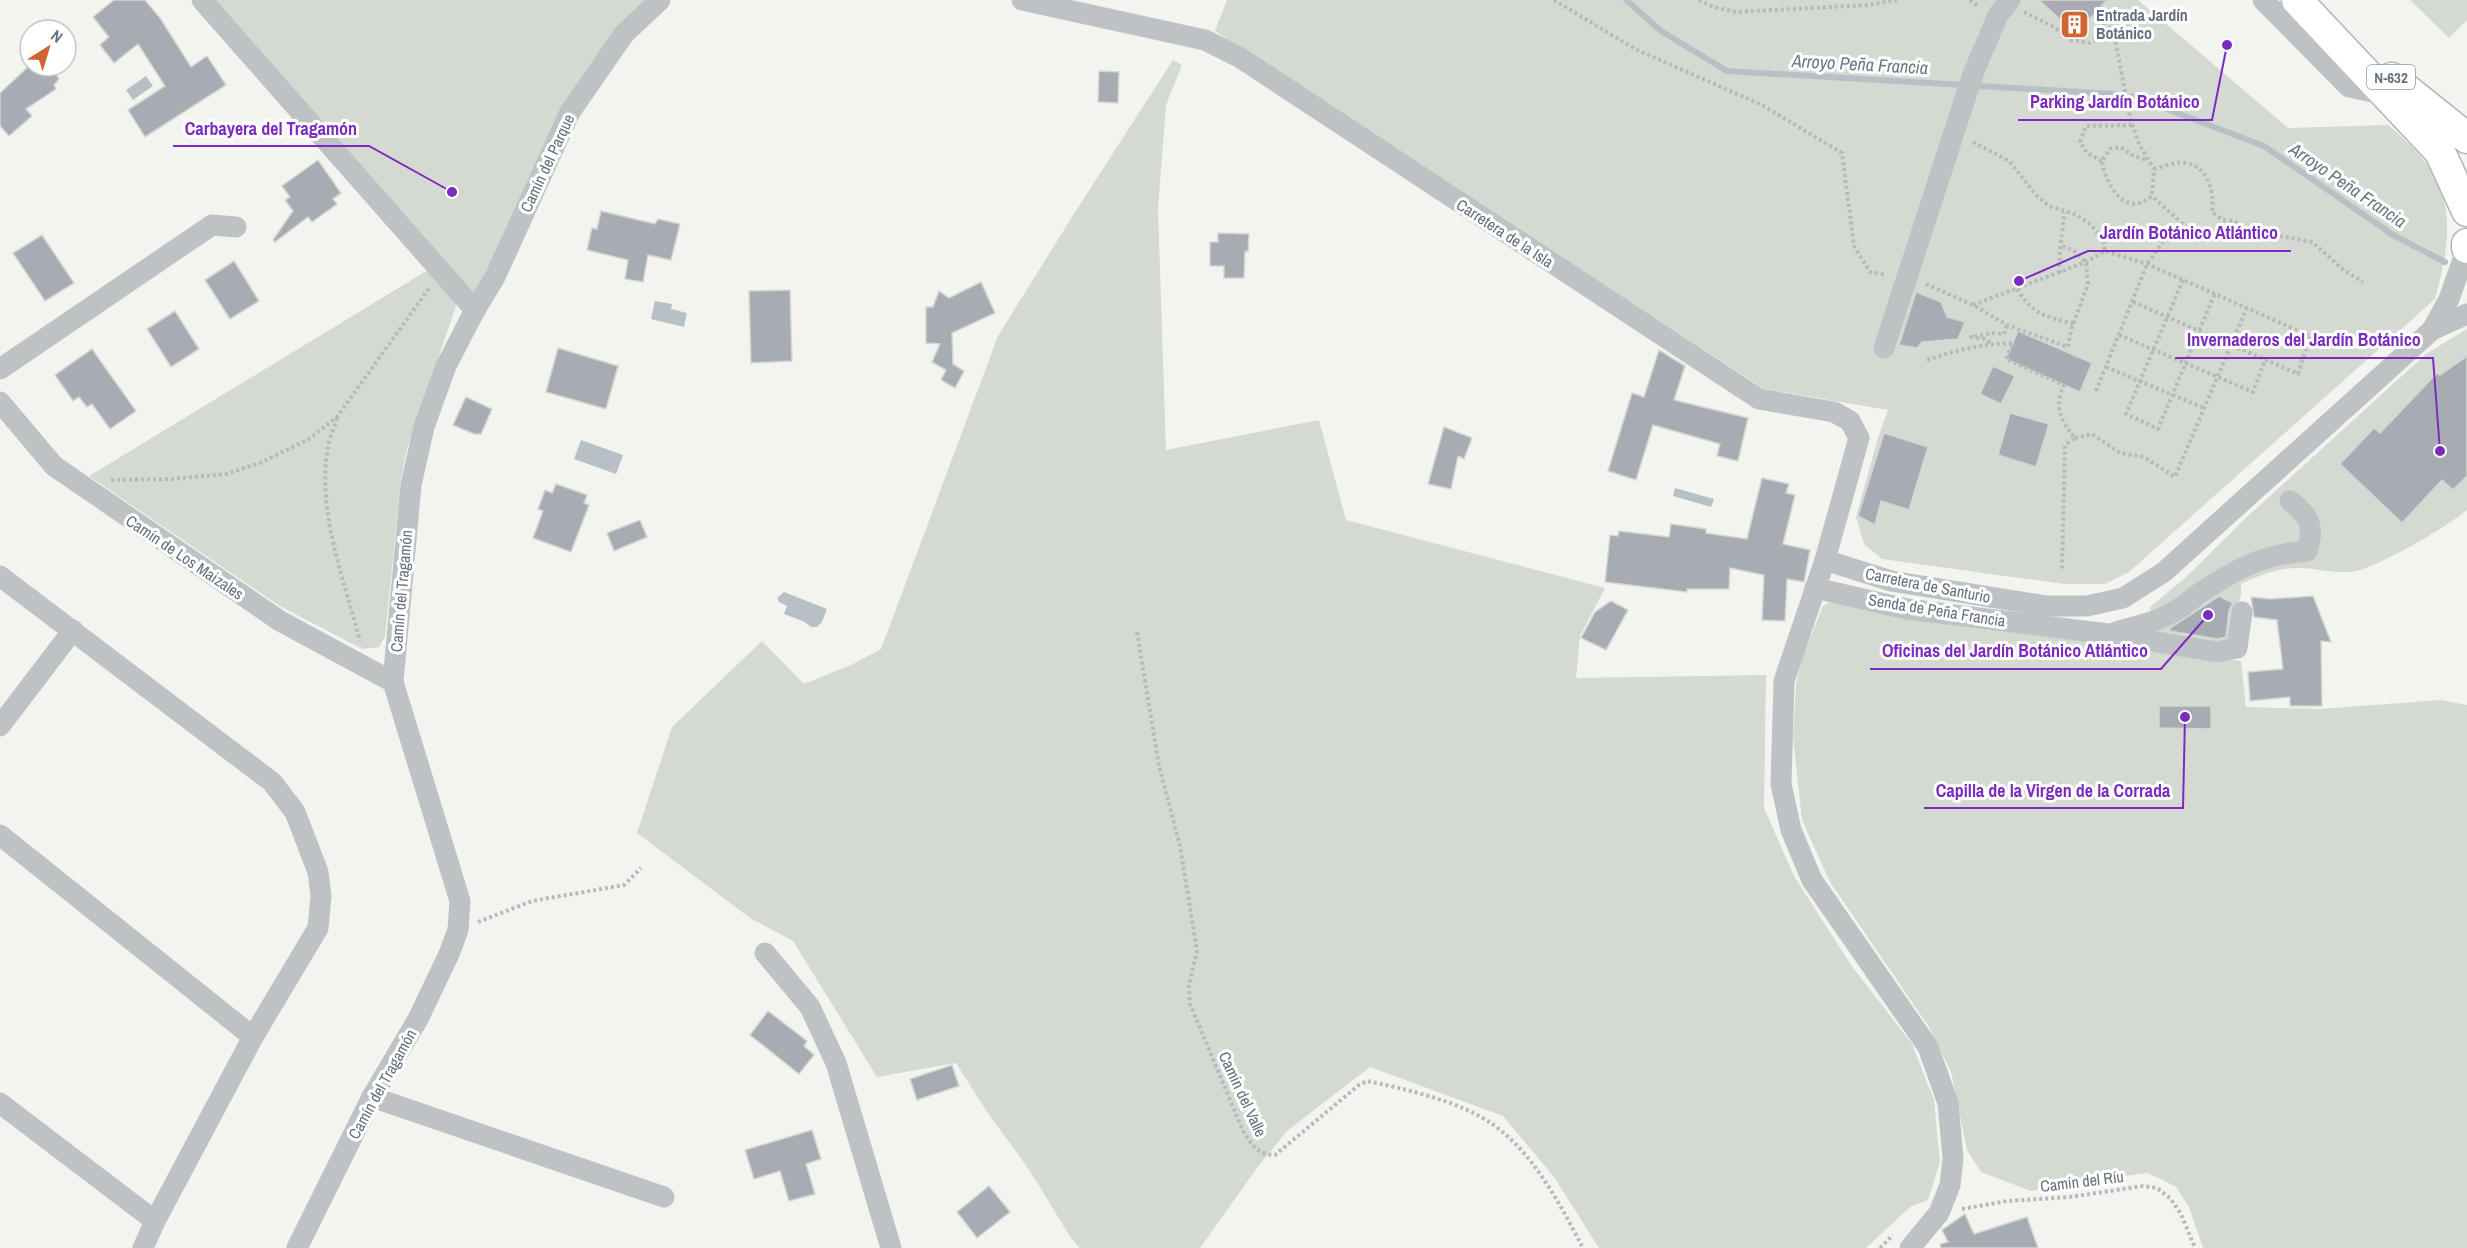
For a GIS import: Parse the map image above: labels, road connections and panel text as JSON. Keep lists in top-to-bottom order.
{
  "streets": {
    "highway": ["N-632"],
    "street": [
      "Camín del Parque",
      "Carretera de la Isla",
      "Camín de Los Maizales",
      "Carretera de Santurio",
      "Camín del Tragamón",
      "Senda de Peña Francia"
    ],
    "path": ["Camín del Valle", "Camín del Ríu"]
  },
  "crossings": [
    ["Camín del Parque", "Camín del Tragamón"],
    ["Carretera de la Isla", "Carretera de Santurio"],
    ["Camín de Los Maizales", "Camín del Tragamón"]
  ],
  "water": ["Arroyo Peña Francia"],
  "places": {
    "building": ["Entrada Jardín Botánico"],
    "other": [
      "Parking Jardín Botánico",
      "Carbayera del Tragamón",
      "Jardín Botánico Atlántico",
      "Invernaderos del Jardín Botánico",
      "Oficinas del Jardín Botánico Atlántico",
      "Capilla de la Virgen de la Corrada"
    ]
  },
  "north": "top right"
}
